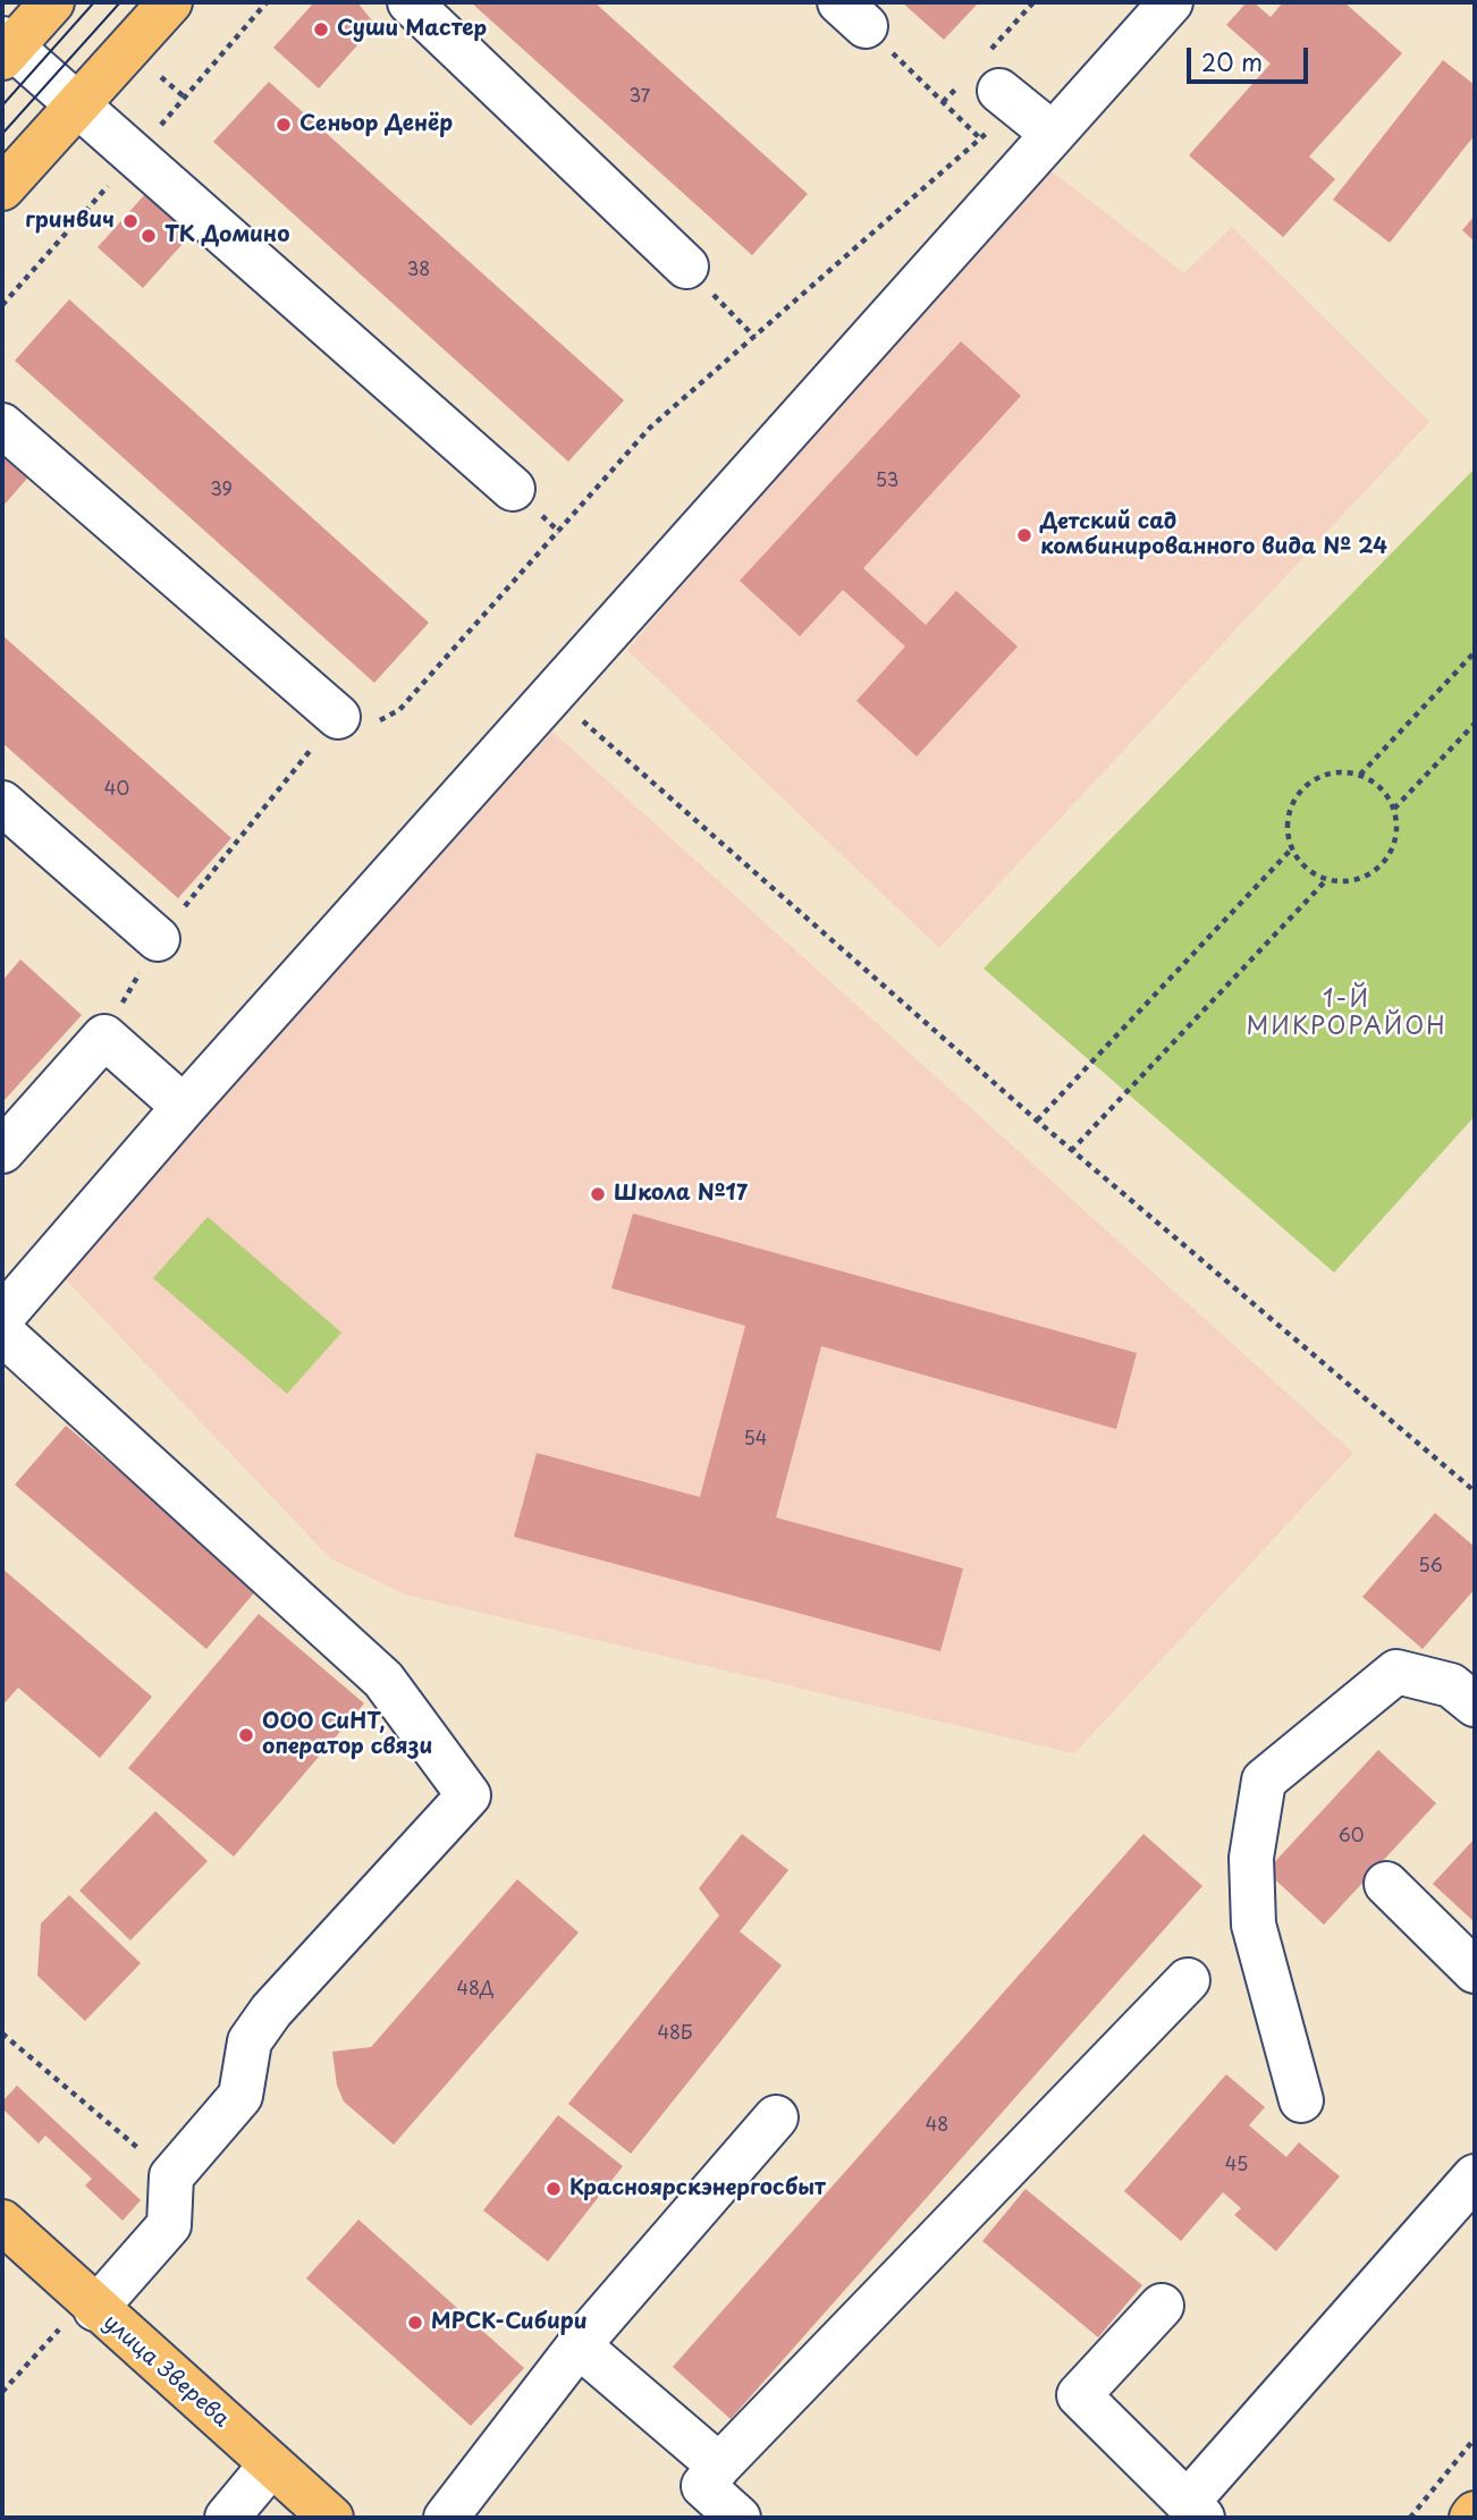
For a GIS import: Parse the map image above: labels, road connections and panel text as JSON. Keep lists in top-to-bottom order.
{
  "streets": {
    "main road": ["улица Зверева"]
  },
  "districts": ["1-Й МИКРОРАЙОН"],
  "places": [
    "Суши Мастер",
    "Сеньор Денёр",
    "гринвич",
    "ТК Домино",
    "Детский сад комбинированного вида № 24",
    "Школа №17",
    "ООО СиНТ, оператор связи",
    "Красноярскэнергосбыт",
    "МРСК-Сибири"
  ],
  "house_numbers": [
    "37",
    "38",
    "53",
    "39",
    "40",
    "54",
    "56",
    "60",
    "48Д",
    "48Б",
    "48",
    "45"
  ],
  "scale_bar": "20 m"
}
